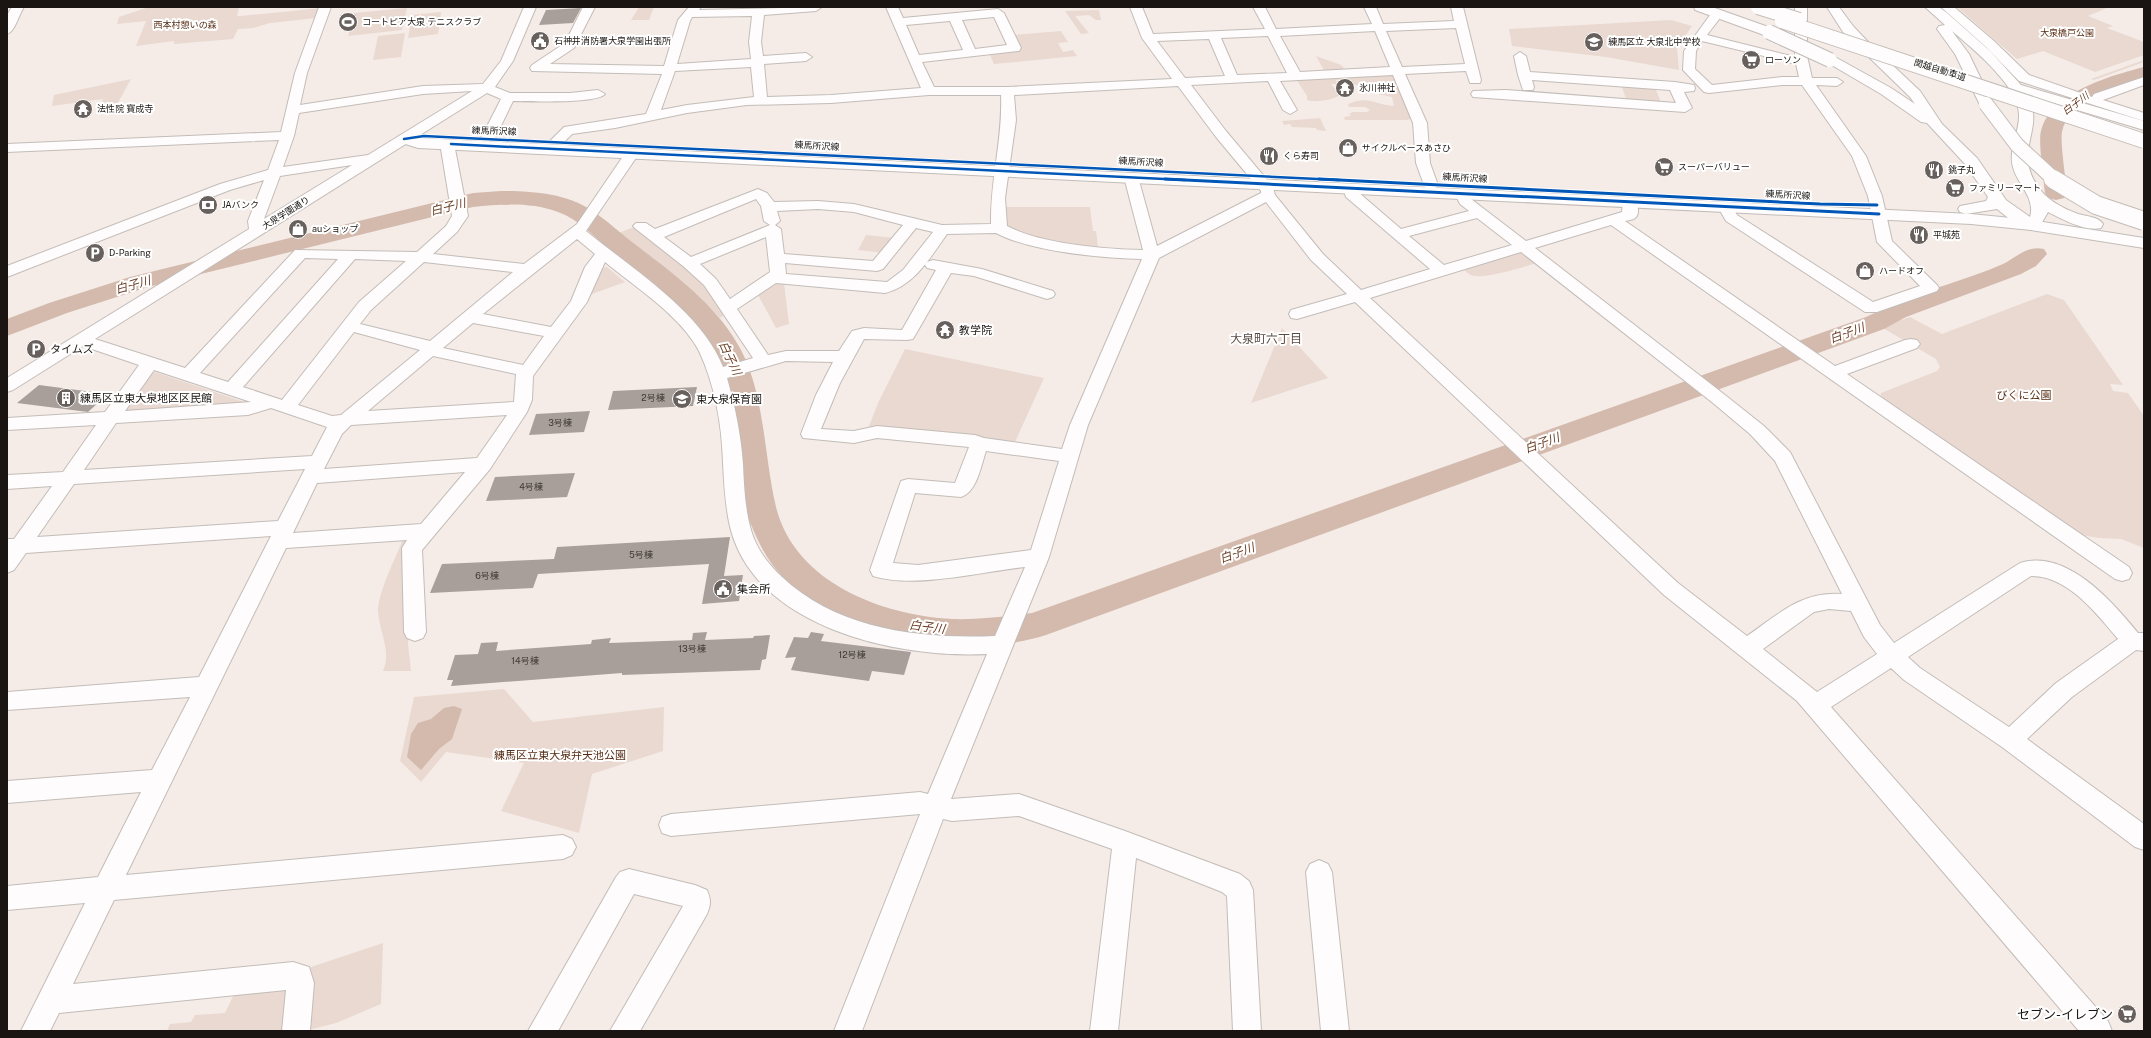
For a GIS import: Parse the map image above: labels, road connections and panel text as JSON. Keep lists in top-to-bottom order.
{
  "streets": {
    "main road": ["関越自動車道", "練馬所沢線"],
    "street": ["大泉学園通り"]
  },
  "crossings": [
    ["練馬所沢線", "大泉学園通り"]
  ],
  "districts": ["大泉町六丁目"],
  "water": ["白子川"],
  "parks": [
    "西本村憩いの森",
    "大泉橋戸公園",
    "びくに公園",
    "練馬区立東大泉弁天池公園"
  ],
  "places": {
    "sports": ["コートピア大泉 テニスクラブ"],
    "public building": ["石神井消防署大泉学園出張所", "集会所"],
    "school or university": ["練馬区立 大泉北中学校", "東大泉保育園"],
    "supermarket": [
      "ローソン",
      "スーパーバリュー",
      "ファミリーマート",
      "セブン-イレブン"
    ],
    "temple": ["氷川神社", "法性院 寶成寺", "教学院"],
    "shop": ["サイクルベースあさひ", "auショップ", "ハードオフ"],
    "restaurant": ["くら寿司", "銚子丸", "平城苑"],
    "bank": ["JAバンク"],
    "parking": ["D-Parking", "タイムズ"],
    "building": ["練馬区立東大泉地区区民館"]
  },
  "house_numbers": [
    "2号棟",
    "3号棟",
    "4号棟",
    "5号棟",
    "6号棟",
    "13号棟",
    "12号棟",
    "14号棟"
  ]
}
